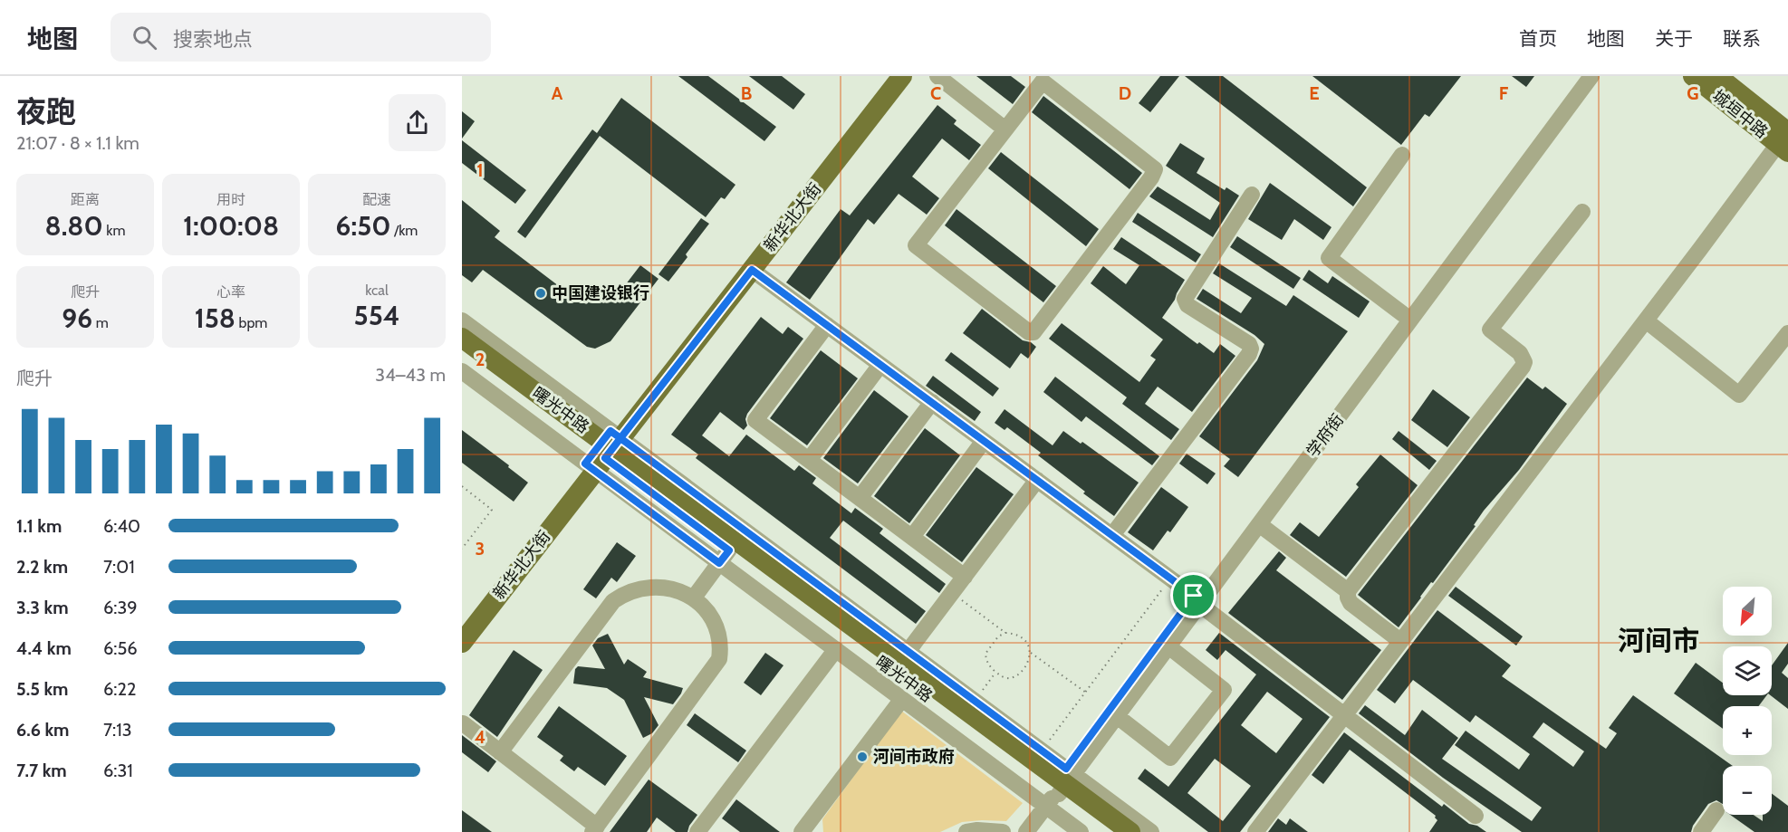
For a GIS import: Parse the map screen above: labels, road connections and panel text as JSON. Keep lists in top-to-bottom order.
{
  "streets": {
    "main road": ["城垣中路", "新华北大街", "曙光中路"],
    "street": ["学府街"]
  },
  "crossings": [
    ["新华北大街", "曙光中路"],
    ["曙光中路", "学府街"]
  ],
  "districts": ["河间市"],
  "places": ["中国建设银行", "河间市政府"],
  "north": "bottom left",
  "page": {
    "header": "地图",
    "search": "搜索地点",
    "nav": [
      "首页",
      "地图",
      "关于",
      "联系"
    ],
    "heading": ["夜跑", "21:07 · 8 × 1.1 km"],
    "stats": [
      ["距离", "8.80 km"],
      ["用时", "1:00:08"],
      ["配速", "6:50 /km"],
      ["爬升", "96 m"],
      ["心率", "158 bpm"],
      ["kcal", "554"]
    ],
    "chart": ["爬升", "34–43 m"],
    "list": [
      {
        "name": "1.1 km",
        "note": "6:40"
      },
      {
        "name": "2.2 km",
        "note": "7:01"
      },
      {
        "name": "3.3 km",
        "note": "6:39"
      },
      {
        "name": "4.4 km",
        "note": "6:56"
      },
      {
        "name": "5.5 km",
        "note": "6:22"
      },
      {
        "name": "6.6 km",
        "note": "7:13"
      },
      {
        "name": "7.7 km",
        "note": "6:31"
      }
    ],
    "map_buttons": ["+", "−"]
  },
  "grid": {
    "columns": [
      "A",
      "B",
      "C",
      "D",
      "E",
      "F",
      "G"
    ],
    "rows": [
      "1",
      "2",
      "3",
      "4"
    ]
  }
}
